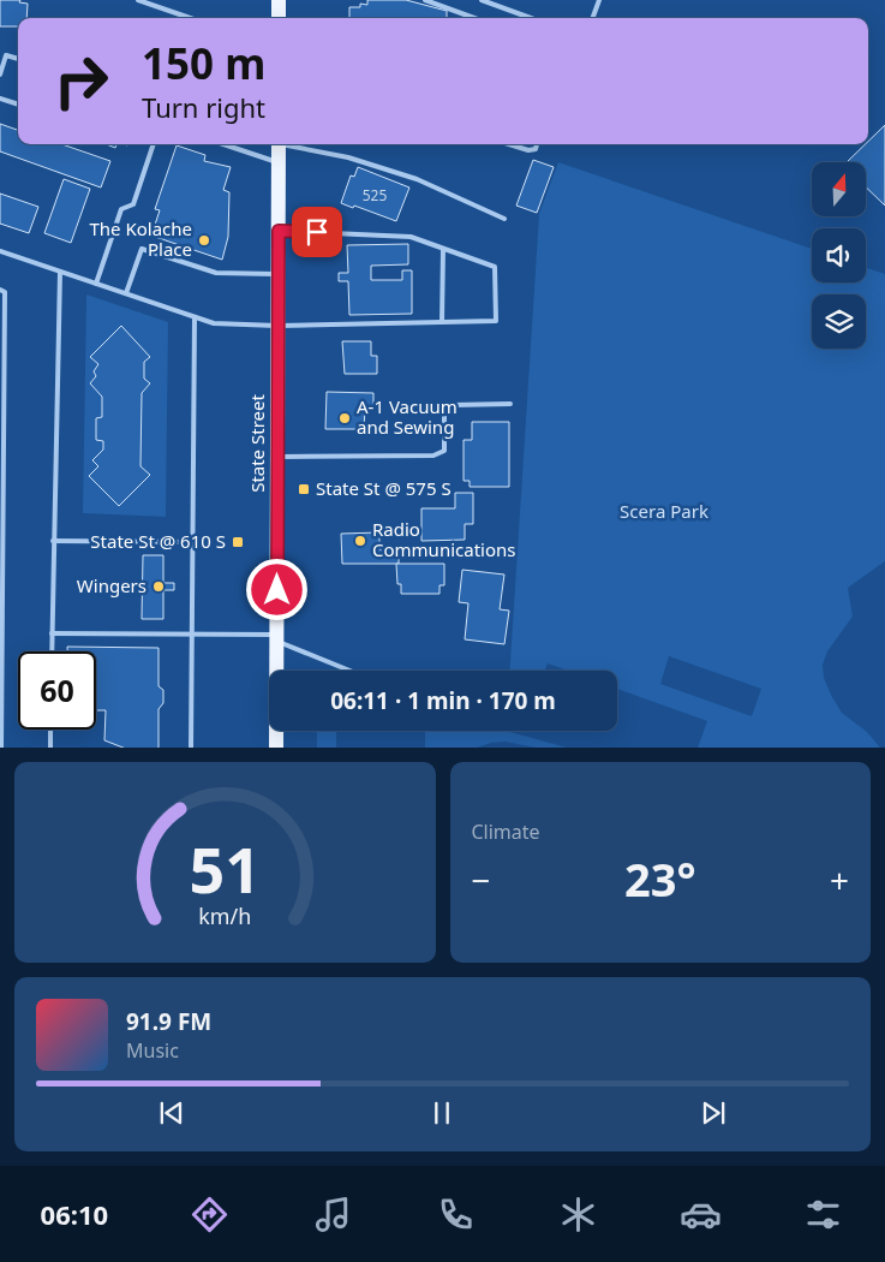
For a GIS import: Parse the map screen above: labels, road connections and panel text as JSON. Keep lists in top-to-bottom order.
{
  "streets": {
    "main road": ["State Street"]
  },
  "parks": ["Scera Park"],
  "places": {
    "other": [
      "The Kolache Place",
      "A-1 Vacuum and Sewing",
      "Radio Communications",
      "Wingers"
    ],
    "transit": ["State St @ 575 S", "State St @ 610 S"]
  },
  "house_numbers": ["525"],
  "north": "top",
  "page": {
    "turn": ["150 m", "Turn right"],
    "limit": "60",
    "trip": "06:11 · 1 min · 170 m",
    "tile": "Climate",
    "heat": ["−", "23°", "+"],
    "song": ["91.9 FM", "Music"],
    "tabs": "06:10",
    "gauge": ["51", "km/h"]
  }
}
